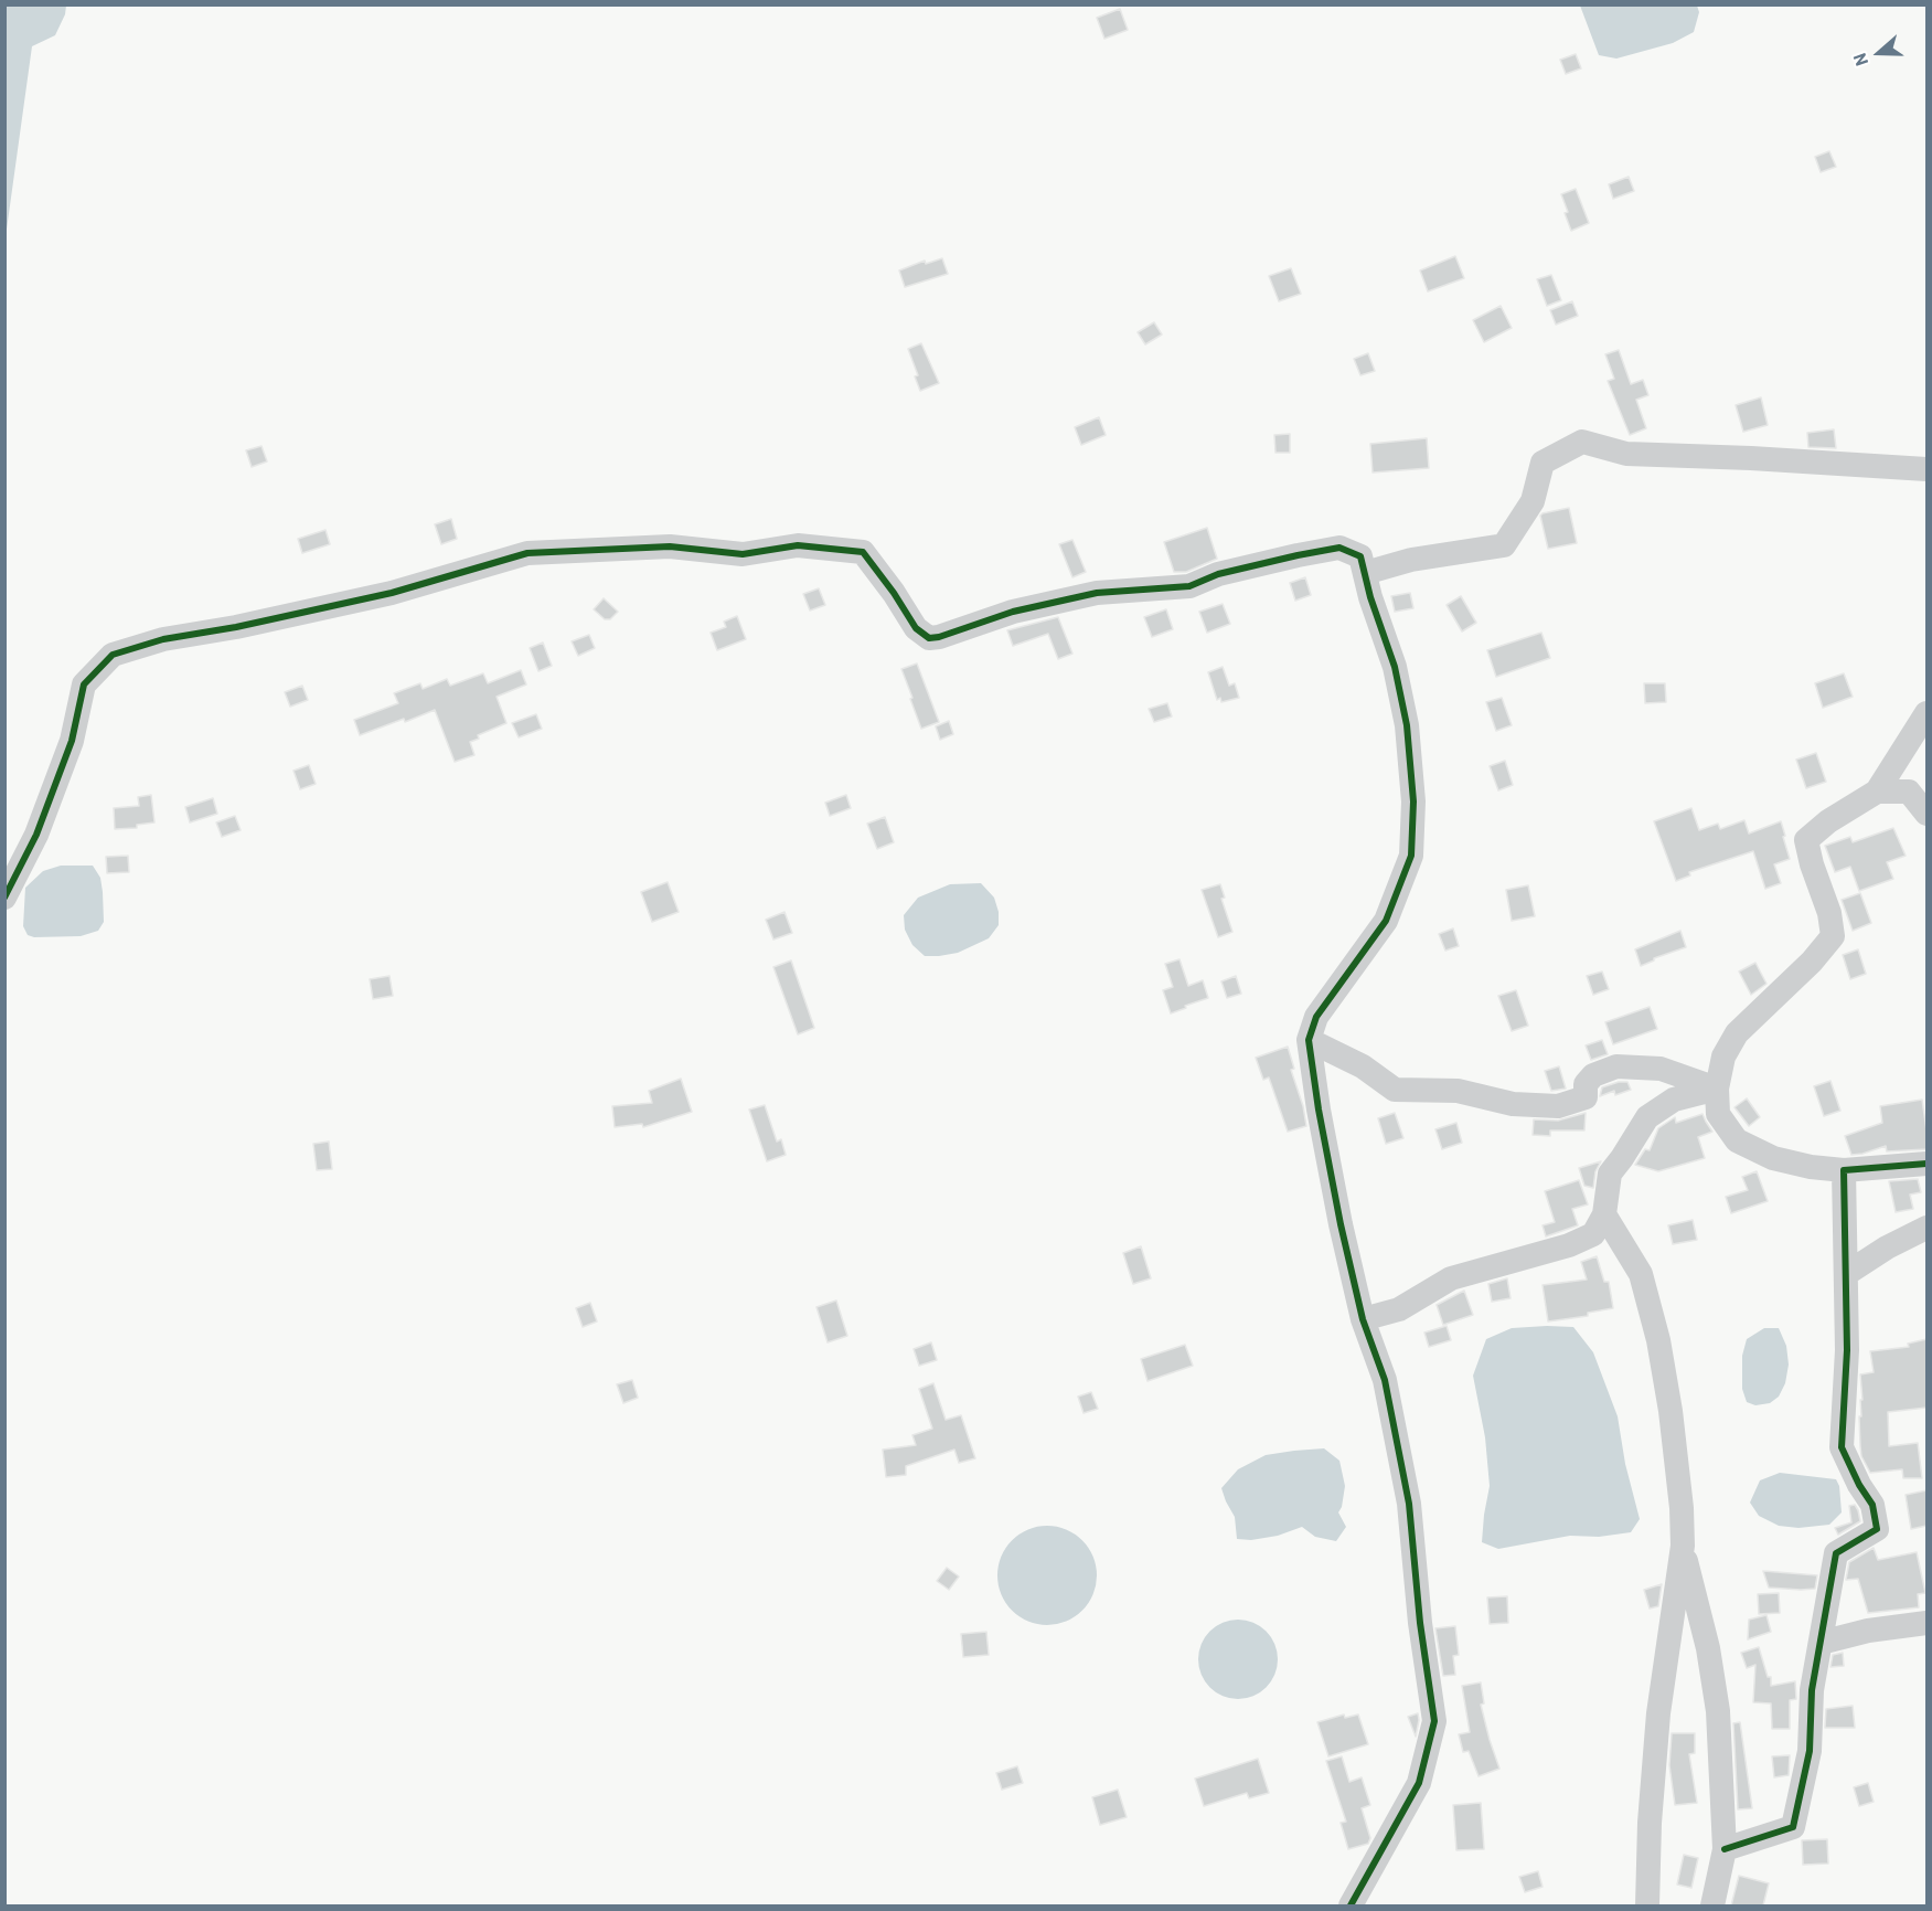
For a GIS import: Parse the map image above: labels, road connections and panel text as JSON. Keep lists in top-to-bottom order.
{
  "north": "left"
}
